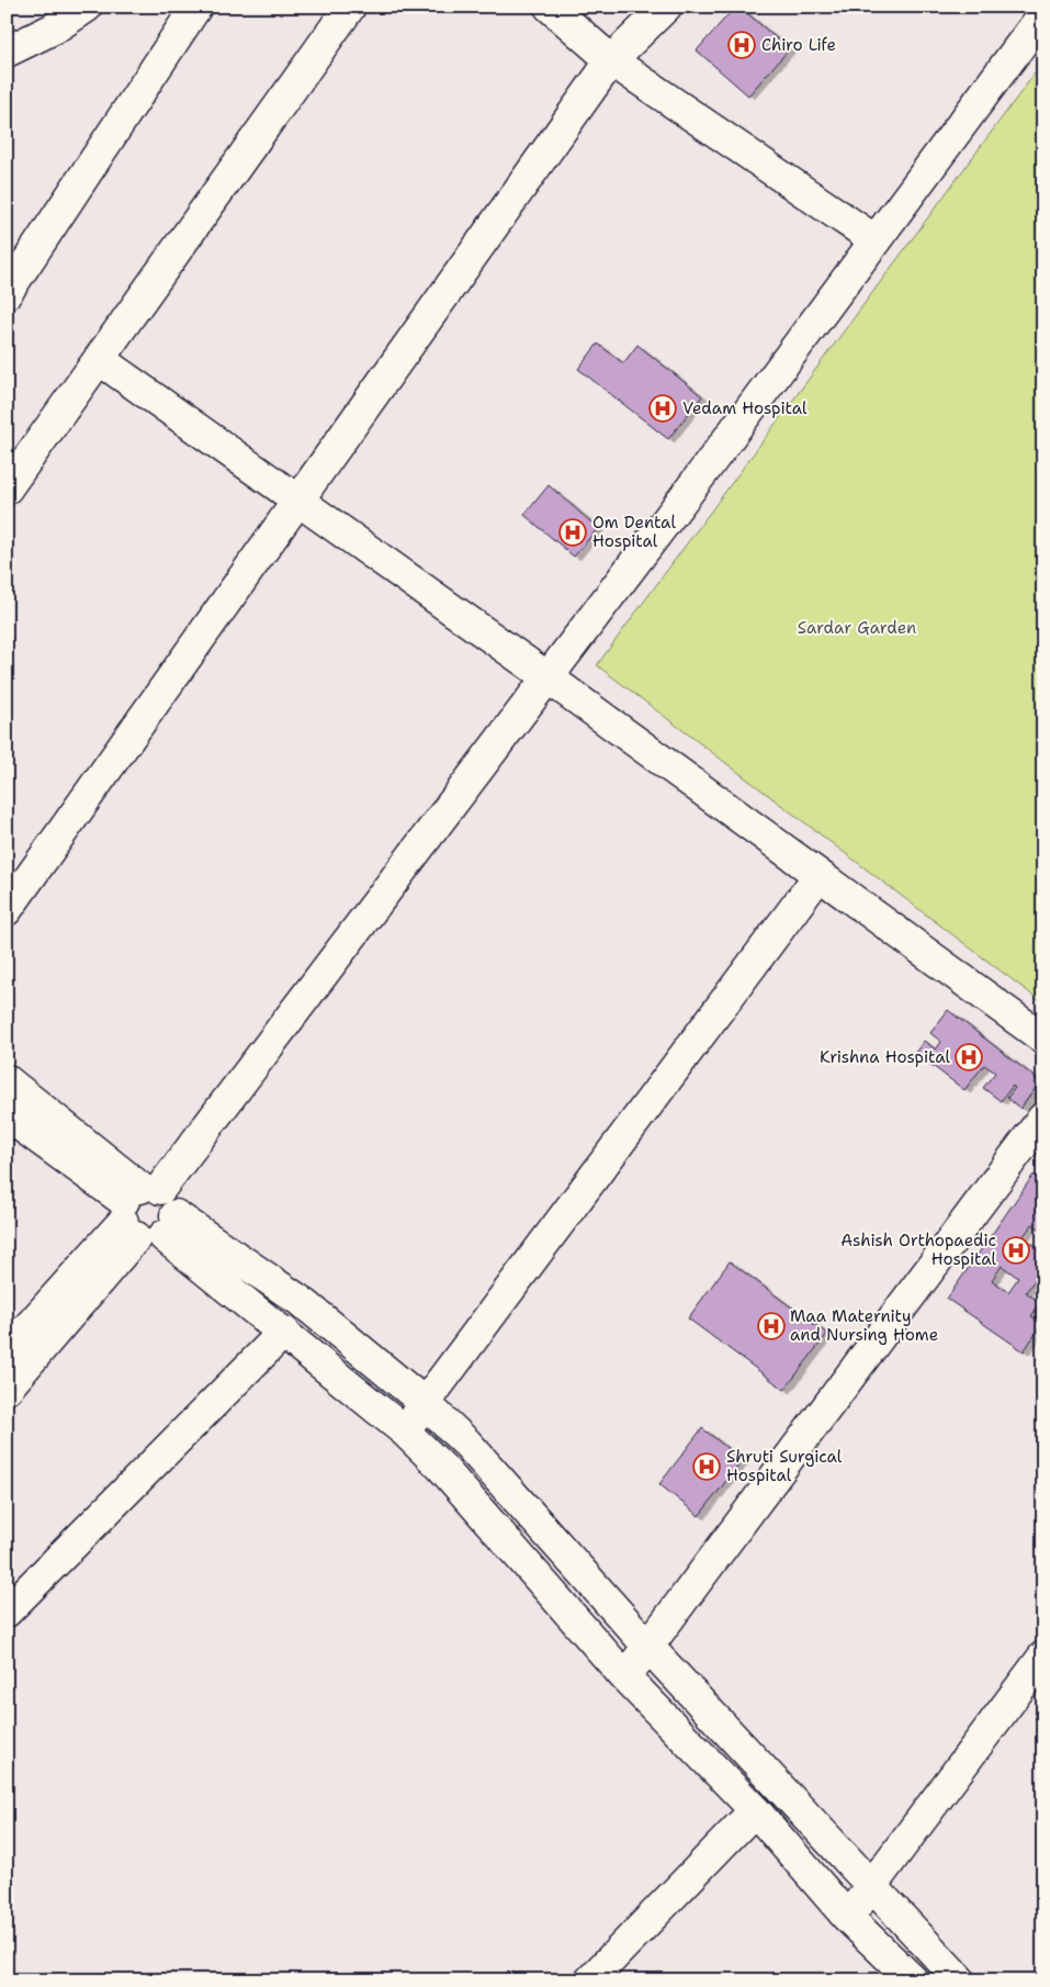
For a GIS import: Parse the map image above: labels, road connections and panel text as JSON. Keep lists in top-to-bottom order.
{
  "parks": ["Sardar Garden"],
  "places": {
    "hospital": [
      "Chiro Life",
      "Vedam Hospital",
      "Om Dental Hospital",
      "Krishna Hospital",
      "Ashish Orthopaedic Hospital",
      "Maa Maternity and Nursing Home",
      "Shruti Surgical Hospital"
    ]
  }
}
